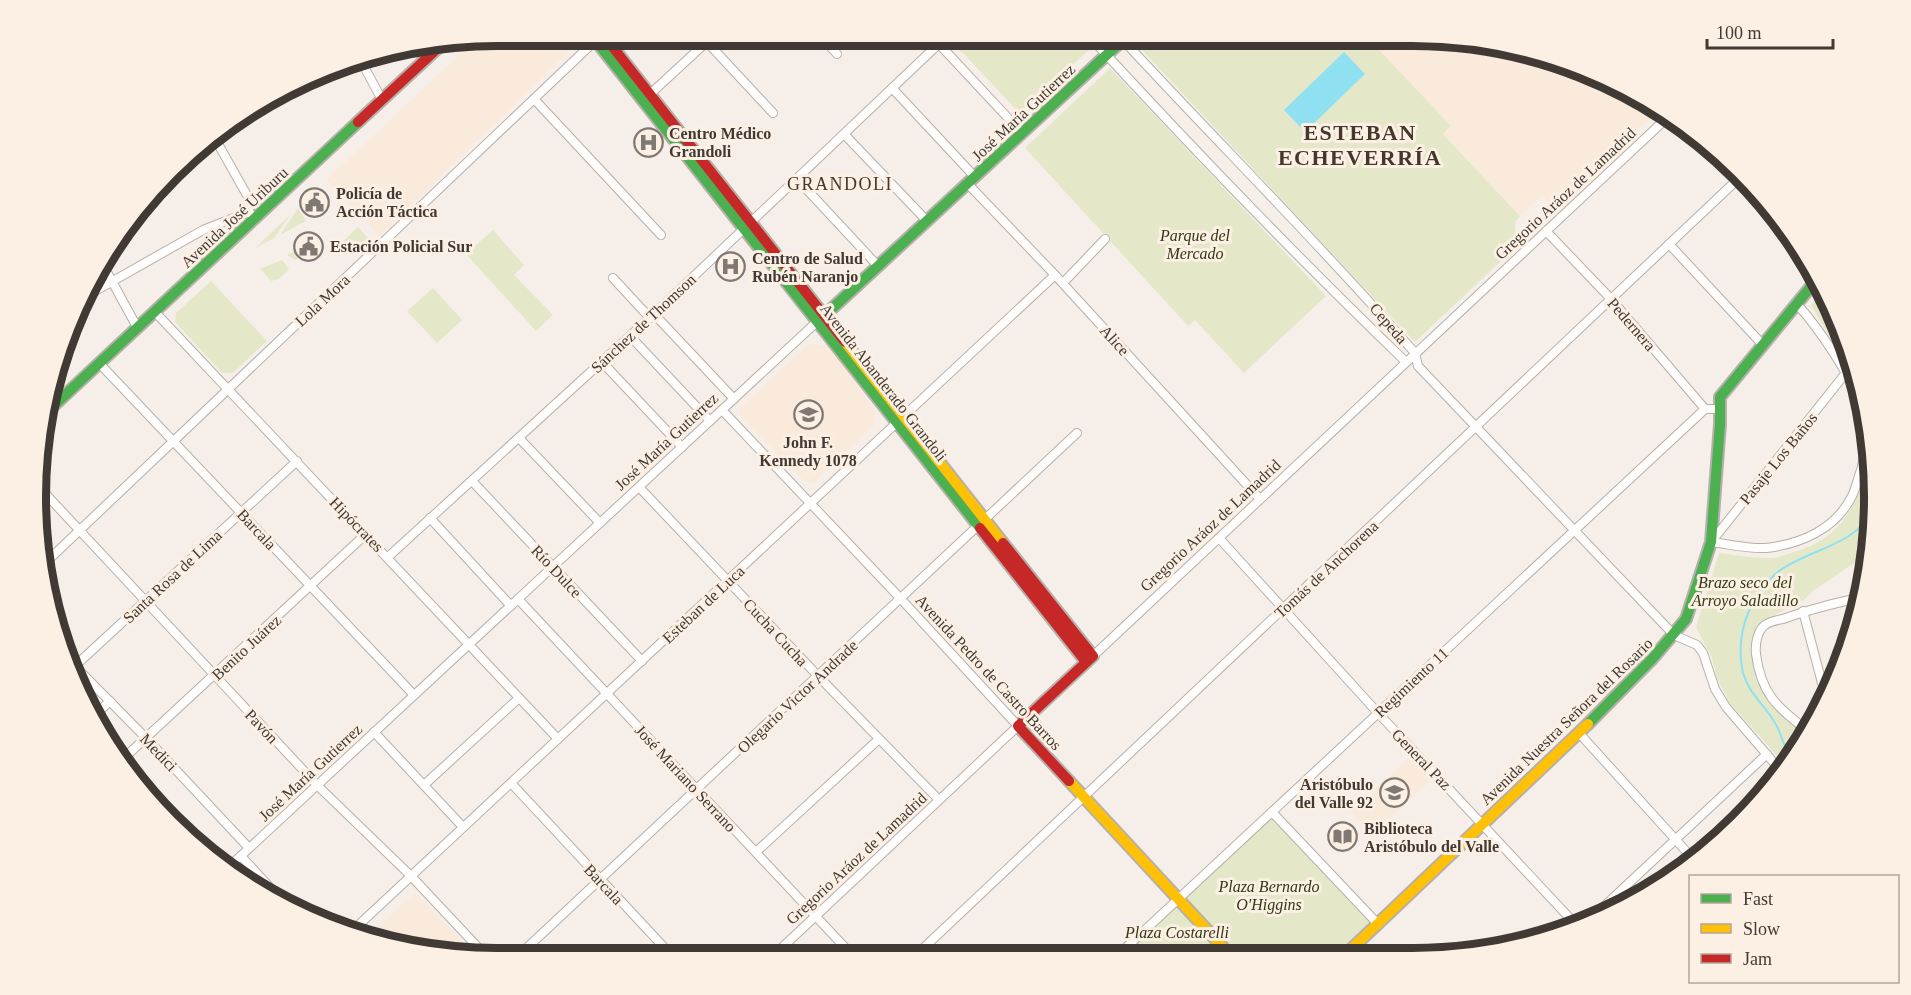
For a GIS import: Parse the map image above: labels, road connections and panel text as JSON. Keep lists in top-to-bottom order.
{
  "streets": {
    "street": [
      "José María Gutierrez",
      "Gregorio Aráoz de Lamadrid",
      "Avenida José Uriburu",
      "Lola Mora",
      "Sánchez de Thomson",
      "Cepeda",
      "Pedernera",
      "Alice",
      "Avenida Abanderado Grandoli",
      "Pasaje Los Baños",
      "Hipócrates",
      "Barcala",
      "Tomás de Anchorena",
      "Río Dulce",
      "Santa Rosa de Lima",
      "Esteban de Luca",
      "Cucha Cucha",
      "Benito Juárez",
      "Avenida Pedro de Castro Barros",
      "Regimiento 11",
      "Olegario Victor Andrade",
      "Avenida Nuestra Señora del Rosario",
      "Pavón",
      "Medici",
      "General Paz",
      "José Mariano Serrano"
    ]
  },
  "crossings": [
    ["José María Gutierrez", "Cepeda"],
    ["José María Gutierrez", "Alice"],
    ["José María Gutierrez", "Avenida Abanderado Grandoli"],
    ["José María Gutierrez", "Hipócrates"],
    ["José María Gutierrez", "Barcala"],
    ["José María Gutierrez", "Río Dulce"],
    ["José María Gutierrez", "Cucha Cucha"],
    ["José María Gutierrez", "Avenida Pedro de Castro Barros"],
    ["José María Gutierrez", "Pavón"],
    ["José María Gutierrez", "Medici"],
    ["José María Gutierrez", "José Mariano Serrano"],
    ["Gregorio Aráoz de Lamadrid", "Cepeda"],
    ["Gregorio Aráoz de Lamadrid", "Pedernera"],
    ["Gregorio Aráoz de Lamadrid", "Alice"],
    ["Gregorio Aráoz de Lamadrid", "Avenida Abanderado Grandoli"],
    ["Gregorio Aráoz de Lamadrid", "Cucha Cucha"],
    ["Gregorio Aráoz de Lamadrid", "Avenida Pedro de Castro Barros"],
    ["Gregorio Aráoz de Lamadrid", "General Paz"],
    ["Gregorio Aráoz de Lamadrid", "José Mariano Serrano"],
    ["Avenida José Uriburu", "Hipócrates"],
    ["Avenida José Uriburu", "Barcala"],
    ["Lola Mora", "Hipócrates"],
    ["Lola Mora", "Barcala"],
    ["Lola Mora", "Pavón"],
    ["Sánchez de Thomson", "Alice"],
    ["Sánchez de Thomson", "Avenida Abanderado Grandoli"],
    ["Sánchez de Thomson", "Hipócrates"],
    ["Sánchez de Thomson", "Río Dulce"],
    ["Cepeda", "Tomás de Anchorena"],
    ["Cepeda", "Regimiento 11"],
    ["Cepeda", "Avenida Nuestra Señora del Rosario"],
    ["Pedernera", "Tomás de Anchorena"],
    ["Pedernera", "Regimiento 11"],
    ["Alice", "Esteban de Luca"],
    ["Avenida Abanderado Grandoli", "Esteban de Luca"],
    ["Avenida Abanderado Grandoli", "Olegario Victor Andrade"],
    ["Pasaje Los Baños", "Avenida Nuestra Señora del Rosario"],
    ["Hipócrates", "Santa Rosa de Lima"],
    ["Hipócrates", "Esteban de Luca"],
    ["Hipócrates", "Benito Juárez"],
    ["Barcala", "Santa Rosa de Lima"],
    ["Barcala", "Esteban de Luca"],
    ["Barcala", "Benito Juárez"],
    ["Barcala", "Olegario Victor Andrade"],
    ["Tomás de Anchorena", "Avenida Pedro de Castro Barros"],
    ["Tomás de Anchorena", "General Paz"],
    ["Río Dulce", "Esteban de Luca"],
    ["Santa Rosa de Lima", "Pavón"],
    ["Esteban de Luca", "Cucha Cucha"],
    ["Esteban de Luca", "Avenida Pedro de Castro Barros"],
    ["Esteban de Luca", "Pavón"],
    ["Esteban de Luca", "José Mariano Serrano"],
    ["Cucha Cucha", "Olegario Victor Andrade"],
    ["Benito Juárez", "Pavón"],
    ["Benito Juárez", "Medici"],
    ["Avenida Pedro de Castro Barros", "Regimiento 11"],
    ["Avenida Pedro de Castro Barros", "Olegario Victor Andrade"],
    ["Regimiento 11", "General Paz"],
    ["Olegario Victor Andrade", "José Mariano Serrano"],
    ["Avenida Nuestra Señora del Rosario", "General Paz"]
  ],
  "districts": ["ESTEBAN ECHEVERRÍA", "GRANDOLI"],
  "parks": [
    "Parque del Mercado",
    "Brazo seco del Arroyo Saladillo",
    "Plaza Bernardo O'Higgins",
    "Plaza Costarelli"
  ],
  "places": {
    "hospital": ["Centro Médico Grandoli", "Centro de Salud Rubén Naranjo"],
    "public building": ["Policía de Acción Táctica", "Estación Policial Sur"],
    "school or university": ["John F. Kennedy 1078", "Aristóbulo del Valle 92"],
    "library": ["Biblioteca Aristóbulo del Valle"]
  },
  "legend": ["Fast", "Slow", "Jam"],
  "scale_bar": "100 m"
}
